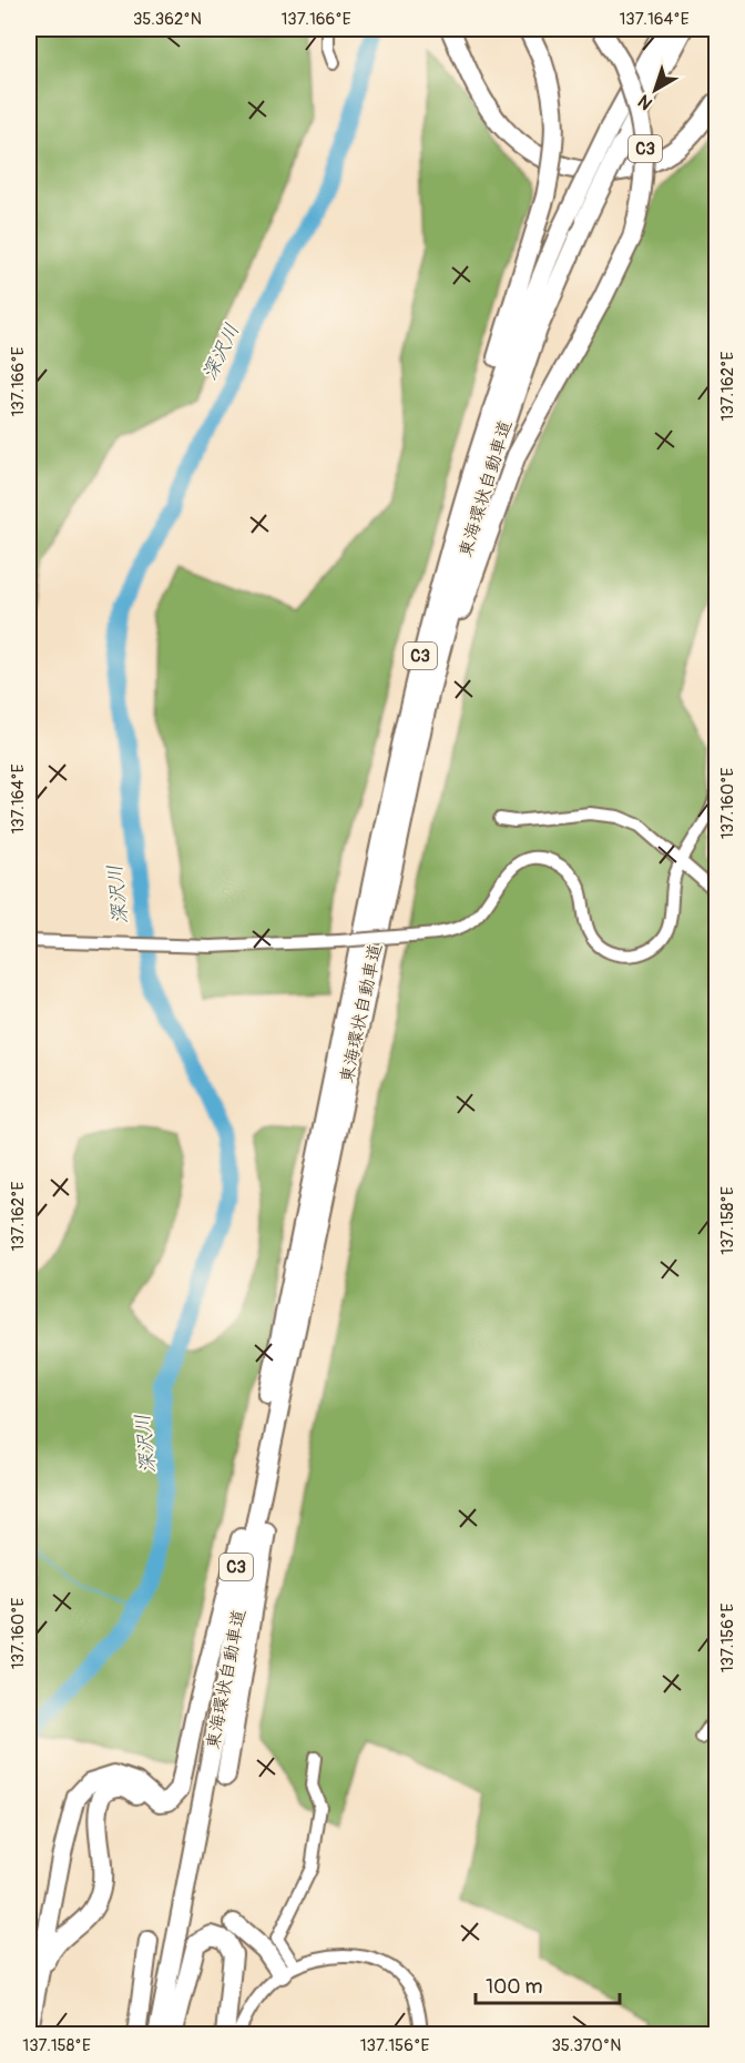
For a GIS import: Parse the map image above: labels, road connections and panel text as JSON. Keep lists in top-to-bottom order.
{
  "streets": {
    "highway": ["C3", "東海環状自動車道"]
  },
  "crossings": [
    ["C3", "東海環状自動車道"]
  ],
  "water": ["深沢川"],
  "scale_bar": "100 m",
  "north": "bottom left",
  "coordinates": [
    "35.362°N",
    "137.166°E",
    "137.164°E",
    "137.162°E",
    "137.160°E",
    "137.158°E",
    "137.156°E",
    "35.370°N"
  ]
}
